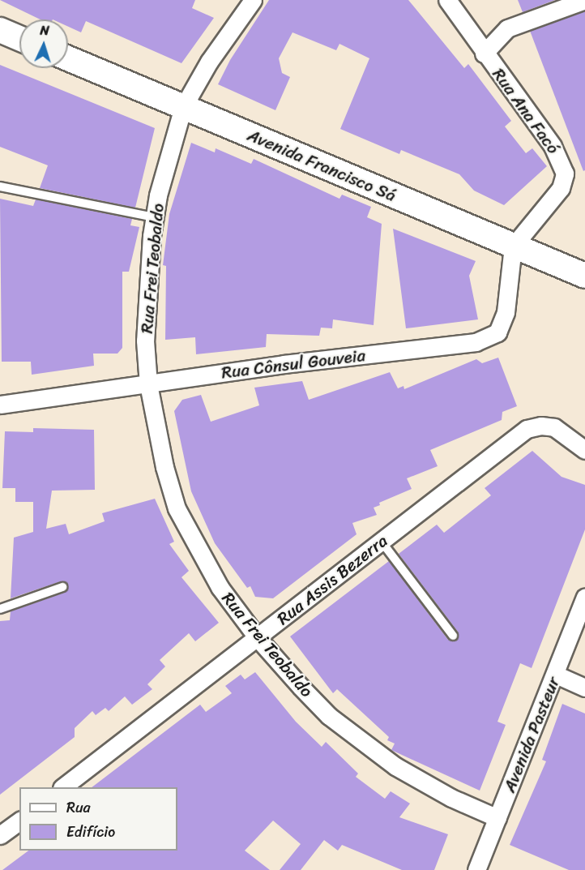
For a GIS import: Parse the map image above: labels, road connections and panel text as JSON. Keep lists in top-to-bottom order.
{
  "streets": {
    "main road": ["Avenida Francisco Sá"],
    "street": [
      "Rua Ana Facó",
      "Rua Frei Teobaldo",
      "Rua Cônsul Gouveia",
      "Rua Assis Bezerra",
      "Avenida Pasteur"
    ]
  },
  "crossings": [
    ["Rua Ana Facó", "Avenida Francisco Sá"],
    ["Rua Ana Facó", "Rua Cônsul Gouveia"],
    ["Avenida Francisco Sá", "Rua Frei Teobaldo"],
    ["Avenida Francisco Sá", "Rua Cônsul Gouveia"],
    ["Rua Frei Teobaldo", "Rua Cônsul Gouveia"],
    ["Rua Frei Teobaldo", "Rua Assis Bezerra"],
    ["Rua Frei Teobaldo", "Avenida Pasteur"]
  ],
  "legend": ["Rua", "Edifício"],
  "north": "top"
}
